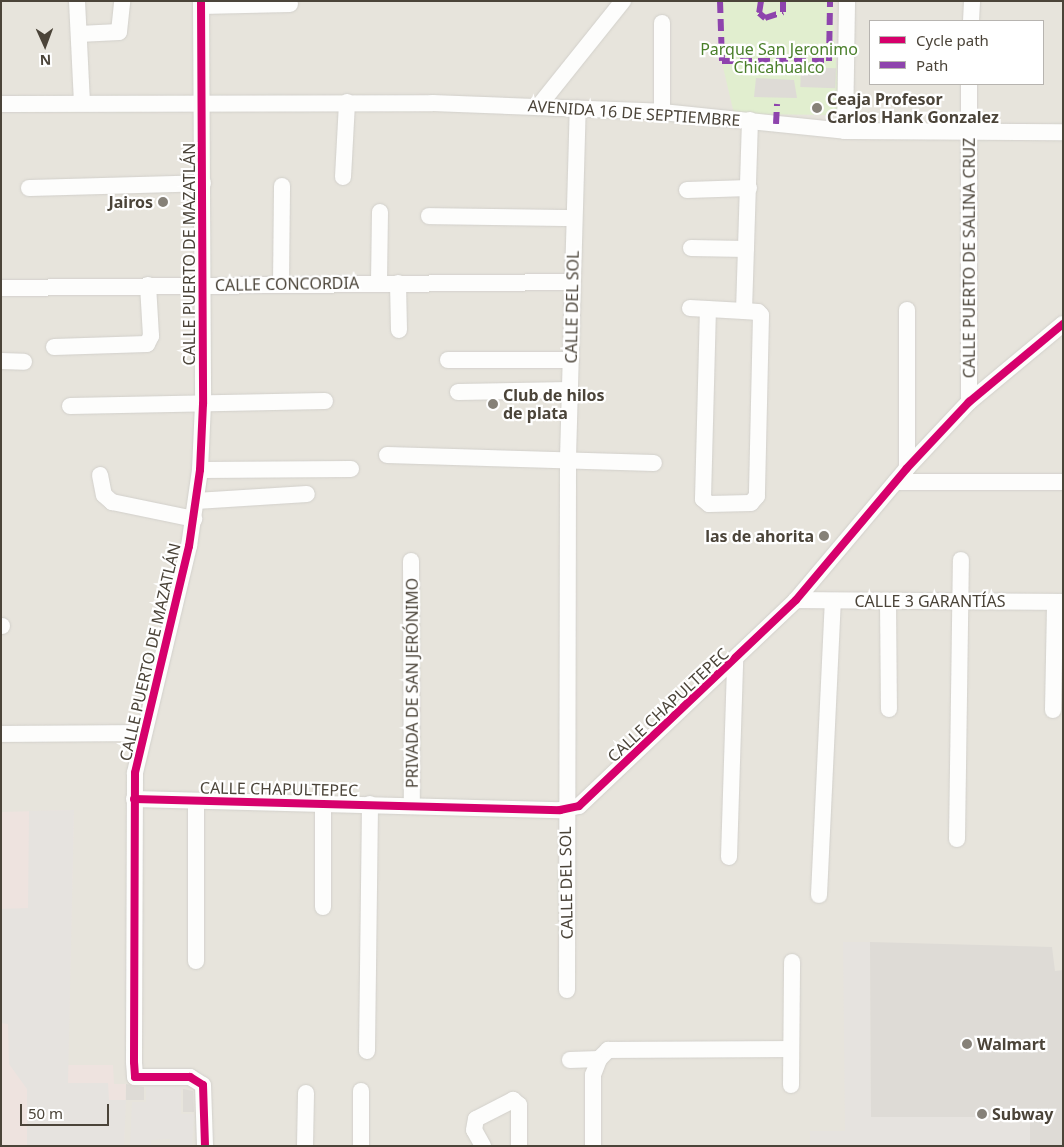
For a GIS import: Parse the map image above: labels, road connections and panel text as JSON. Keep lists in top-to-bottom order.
{
  "streets": {
    "street": [
      "AVENIDA 16 DE SEPTIEMBRE",
      "CALLE PUERTO DE MAZATLÁN",
      "CALLE PUERTO DE SALINA CRUZ",
      "CALLE CONCORDIA",
      "CALLE DEL SOL",
      "CALLE 3 GARANTÍAS",
      "PRIVADA DE SAN JERÓNIMO",
      "CALLE CHAPULTEPEC"
    ]
  },
  "crossings": [
    ["AVENIDA 16 DE SEPTIEMBRE", "CALLE PUERTO DE MAZATLÁN"],
    ["AVENIDA 16 DE SEPTIEMBRE", "CALLE PUERTO DE SALINA CRUZ"],
    ["AVENIDA 16 DE SEPTIEMBRE", "CALLE DEL SOL"],
    ["CALLE PUERTO DE MAZATLÁN", "CALLE CONCORDIA"],
    ["CALLE PUERTO DE MAZATLÁN", "CALLE CHAPULTEPEC"],
    ["CALLE PUERTO DE SALINA CRUZ", "CALLE CHAPULTEPEC"],
    ["CALLE CONCORDIA", "CALLE DEL SOL"],
    ["CALLE DEL SOL", "CALLE CHAPULTEPEC"],
    ["CALLE 3 GARANTÍAS", "CALLE CHAPULTEPEC"],
    ["PRIVADA DE SAN JERÓNIMO", "CALLE CHAPULTEPEC"]
  ],
  "parks": ["Parque San Jeronimo Chicahualco"],
  "places": [
    "Ceaja Profesor Carlos Hank Gonzalez",
    "Jairos",
    "Club de hilos de plata",
    "las de ahorita",
    "Walmart",
    "Subway"
  ],
  "legend": ["Cycle path", "Path"],
  "scale_bar": "50 m",
  "north": "bottom"
}
